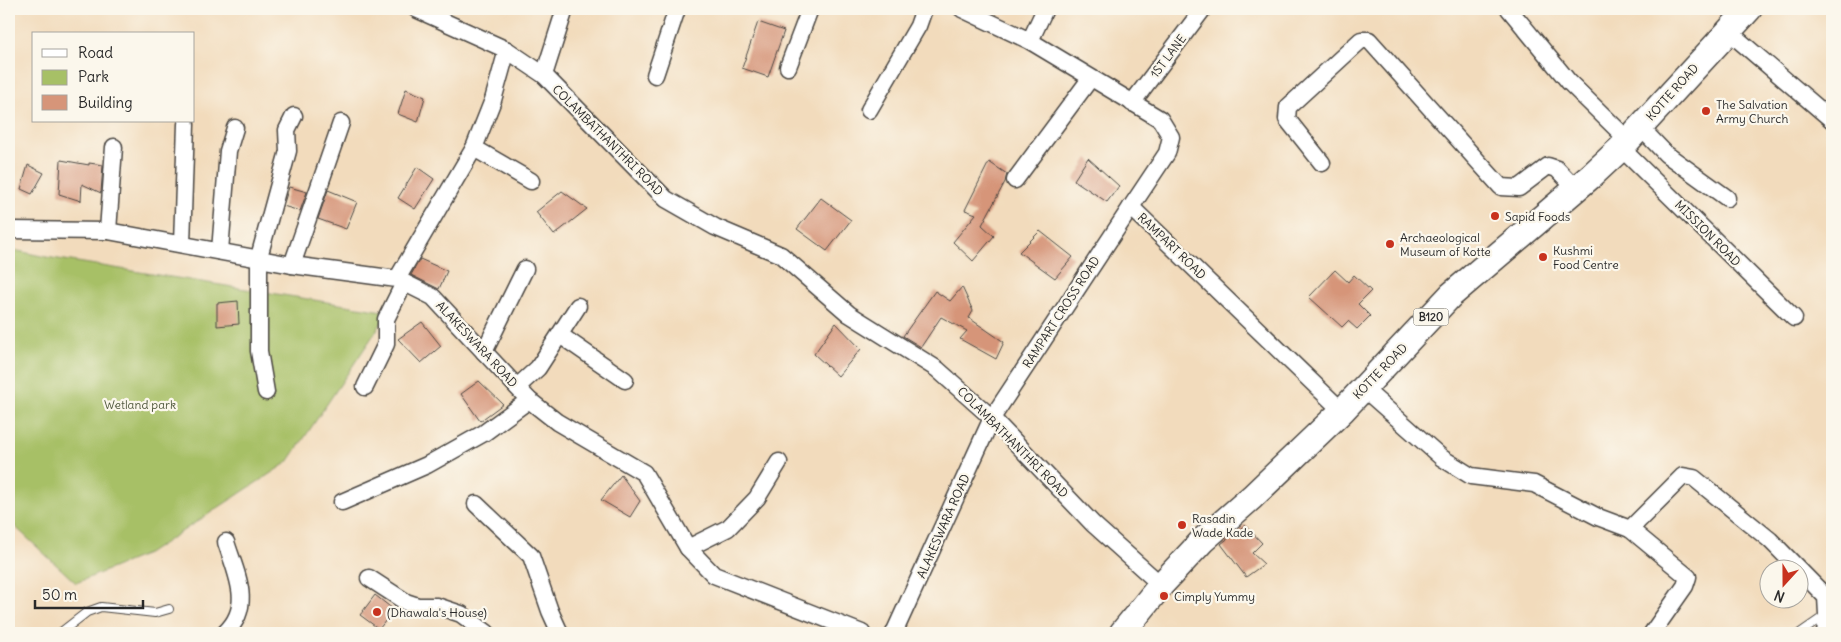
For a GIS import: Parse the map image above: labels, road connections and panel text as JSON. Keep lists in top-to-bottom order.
{
  "streets": {
    "main road": ["KOTTE ROAD", "B120"],
    "street": [
      "1ST LANE",
      "COLAMBATHANTHRI ROAD",
      "MISSION ROAD",
      "RAMPART ROAD",
      "RAMPART CROSS ROAD",
      "ALAKESWARA ROAD"
    ]
  },
  "crossings": [
    ["1ST LANE", "RAMPART ROAD"],
    ["KOTTE ROAD", "COLAMBATHANTHRI ROAD"],
    ["KOTTE ROAD", "MISSION ROAD"],
    ["KOTTE ROAD", "RAMPART ROAD"],
    ["COLAMBATHANTHRI ROAD", "RAMPART CROSS ROAD"],
    ["COLAMBATHANTHRI ROAD", "ALAKESWARA ROAD"],
    ["RAMPART ROAD", "RAMPART CROSS ROAD"],
    ["RAMPART CROSS ROAD", "ALAKESWARA ROAD"]
  ],
  "parks": ["Wetland park"],
  "places": [
    "The Salvation Army Church",
    "Sapid Foods",
    "Archaeological Museum of Kotte",
    "Kushmi Food Centre",
    "Rasadin Wade Kade",
    "Cimply Yummy",
    "(Dhawala's House)"
  ],
  "legend": ["Road", "Park", "Building"],
  "scale_bar": "50 m",
  "north": "bottom"
}
